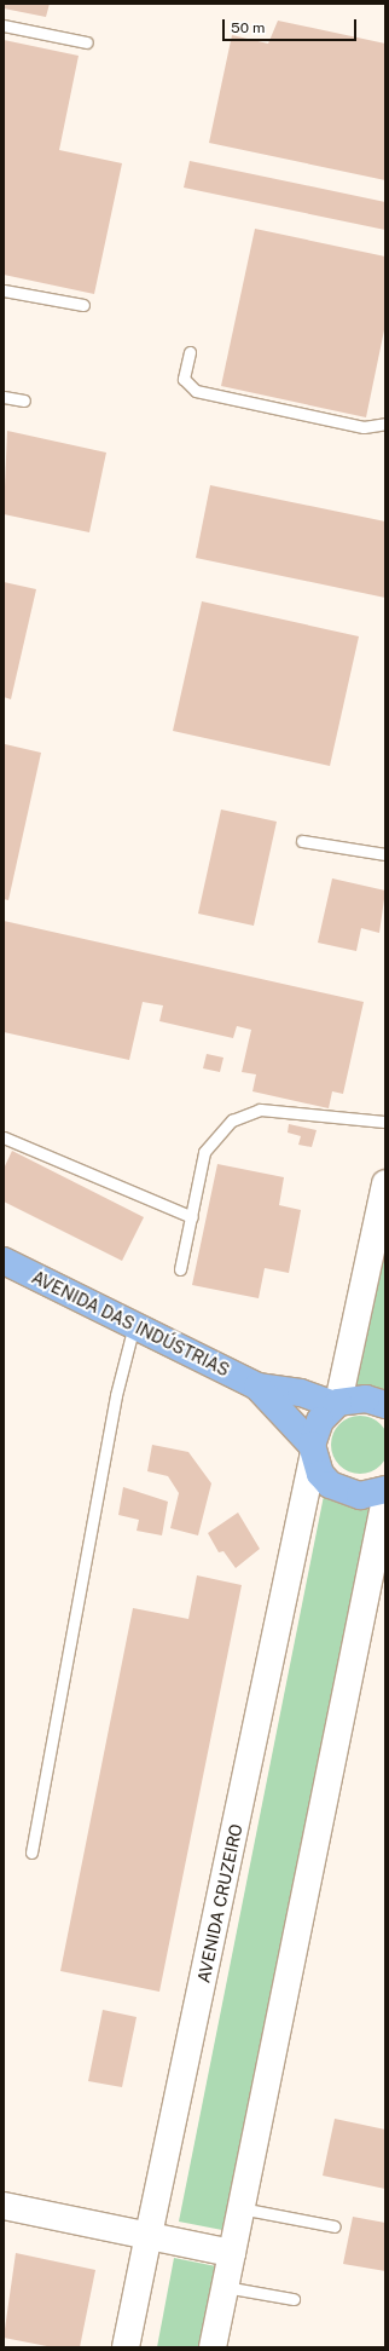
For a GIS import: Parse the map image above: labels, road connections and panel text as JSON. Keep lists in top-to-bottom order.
{
  "streets": {
    "main road": ["AVENIDA DAS INDÚSTRIAS", "AVENIDA CRUZEIRO"]
  },
  "scale_bar": "50 m"
}
